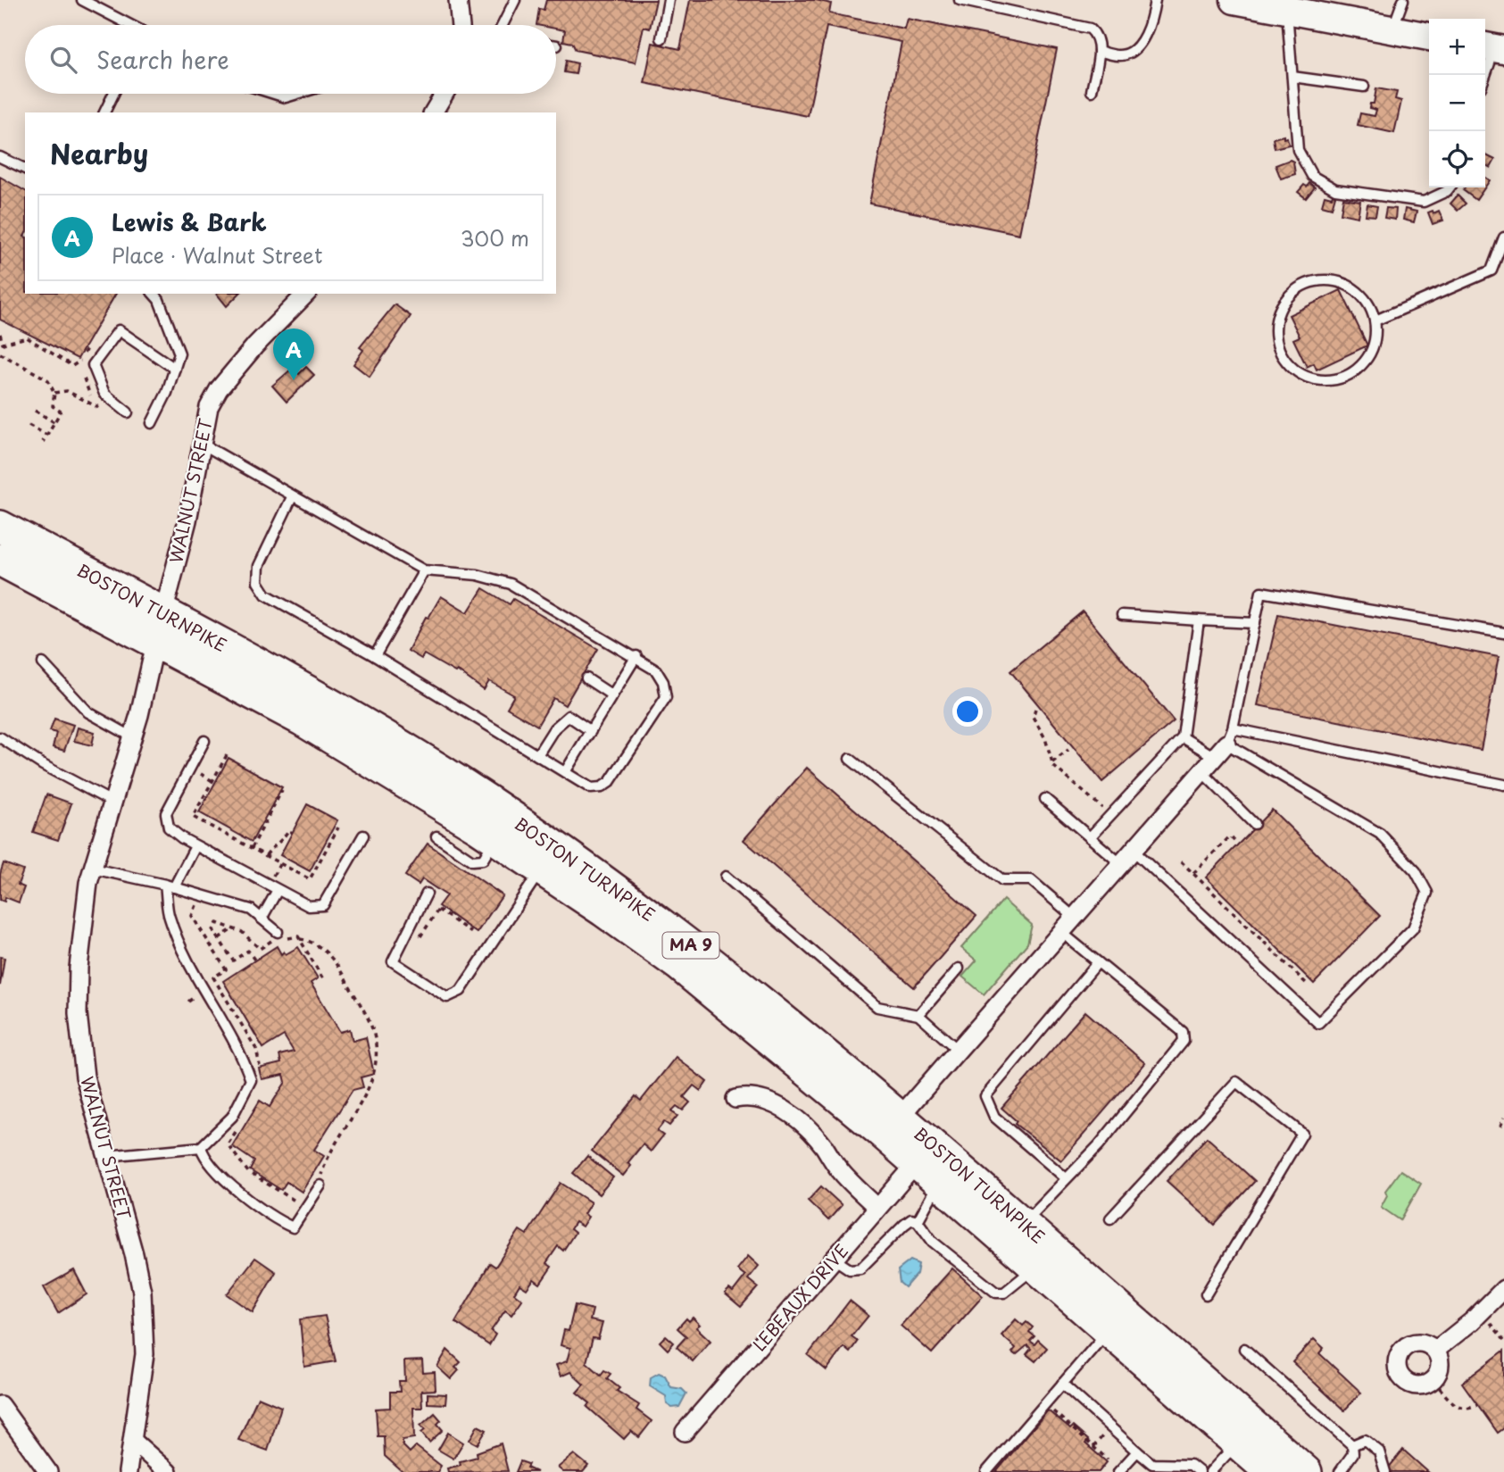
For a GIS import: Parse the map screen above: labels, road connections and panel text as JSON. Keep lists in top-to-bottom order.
{
  "streets": {
    "highway": ["BOSTON TURNPIKE", "MA 9"],
    "street": ["WALNUT STREET", "LEBEAUX DRIVE"]
  },
  "crossings": [
    ["WALNUT STREET", "BOSTON TURNPIKE"],
    ["BOSTON TURNPIKE", "LEBEAUX DRIVE"]
  ],
  "page": {
    "map_buttons": ["+", "−"],
    "search": "Search here",
    "heading": "Nearby",
    "list": [
      {
        "mark": "A",
        "name": "Lewis & Bark",
        "note": "Place · Walnut Street",
        "value": "300 m"
      }
    ],
    "pins": "A"
  }
}
